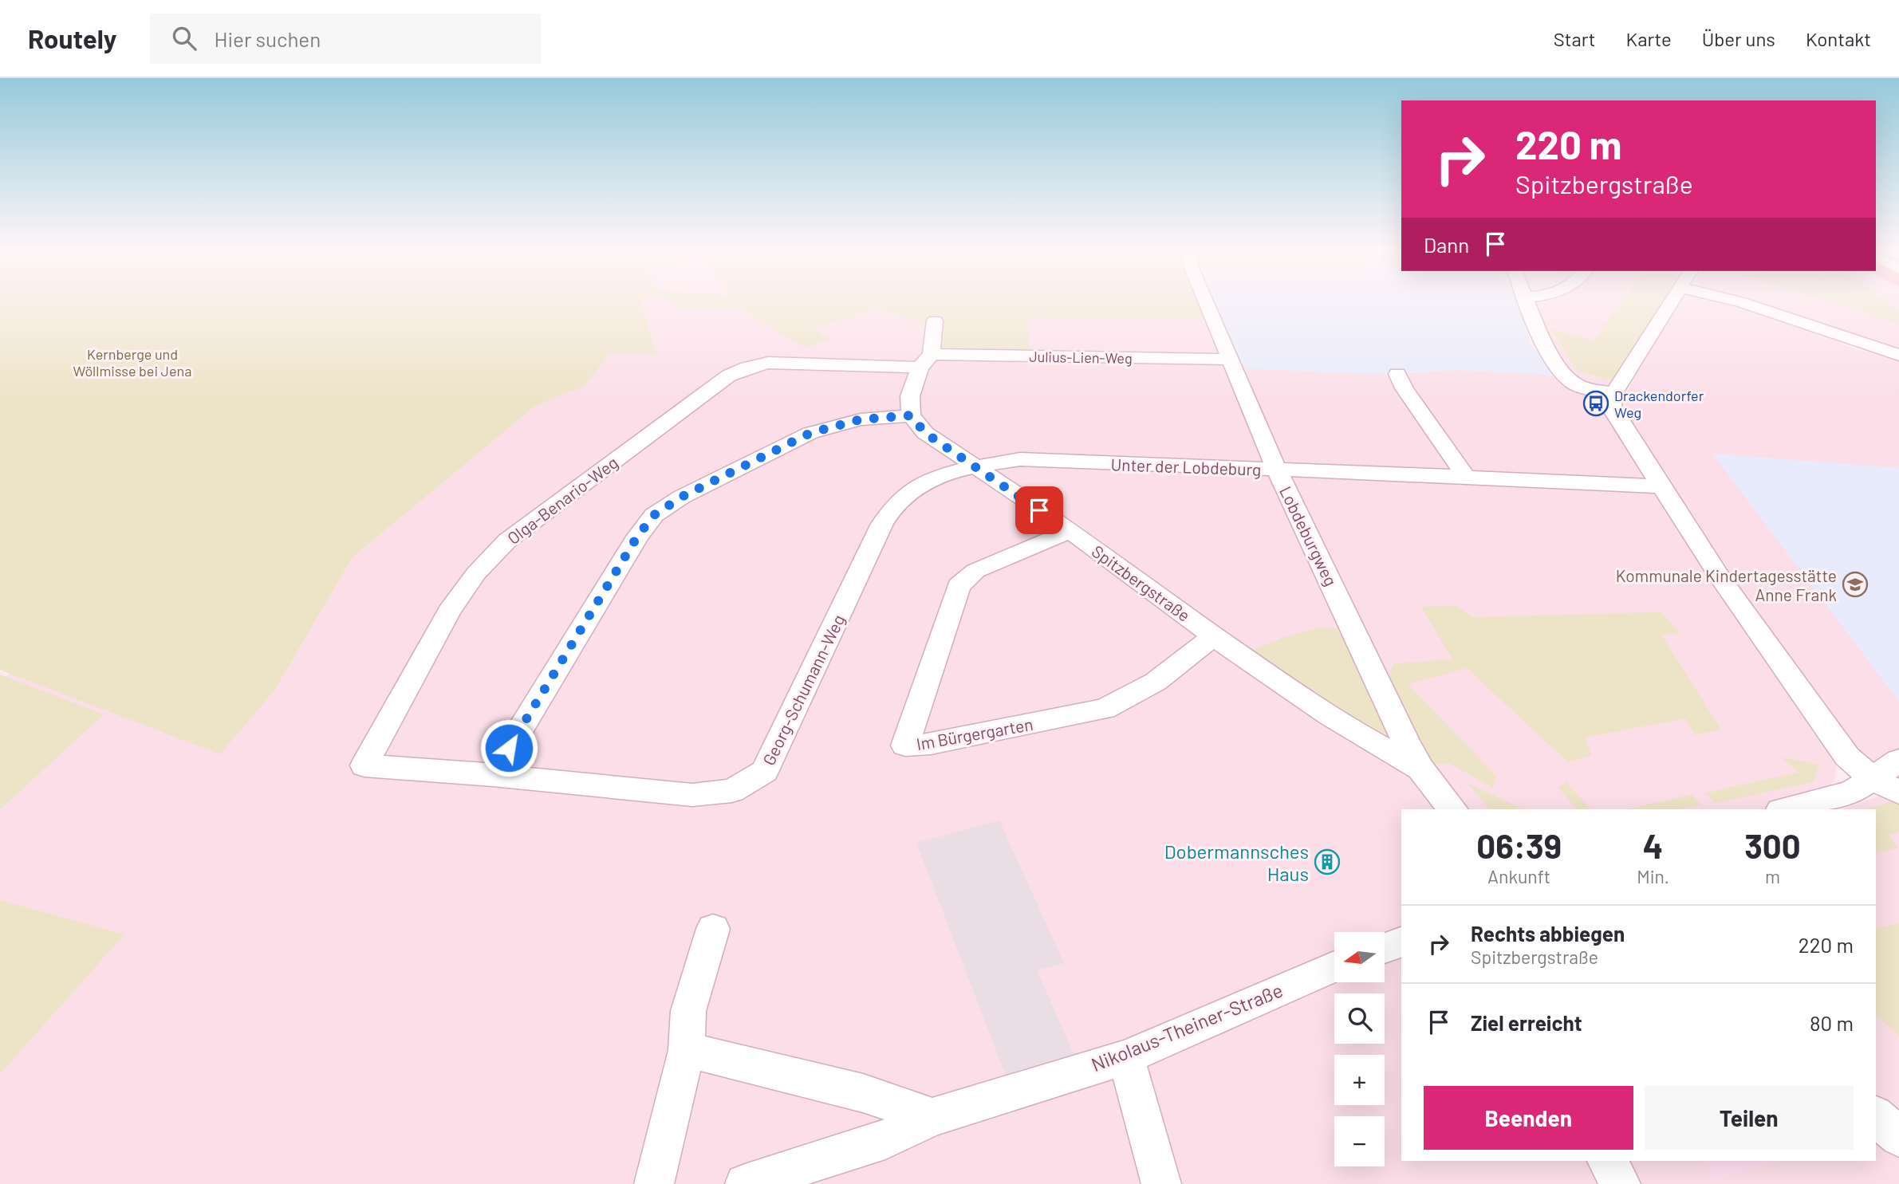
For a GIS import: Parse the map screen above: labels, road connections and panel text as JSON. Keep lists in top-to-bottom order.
{
  "streets": {
    "street": [
      "Julius-Lien-Weg",
      "Unter der Lobdeburg",
      "Olga-Benario-Weg",
      "Lobdeburgweg",
      "Spitzbergstraße",
      "Georg-Schumann-Weg",
      "Im Bürgergarten",
      "Nikolaus-Theiner-Straße"
    ]
  },
  "crossings": [
    ["Julius-Lien-Weg", "Olga-Benario-Weg"],
    ["Julius-Lien-Weg", "Lobdeburgweg"],
    ["Unter der Lobdeburg", "Lobdeburgweg"],
    ["Unter der Lobdeburg", "Spitzbergstraße"],
    ["Unter der Lobdeburg", "Georg-Schumann-Weg"],
    ["Olga-Benario-Weg", "Georg-Schumann-Weg"],
    ["Lobdeburgweg", "Spitzbergstraße"],
    ["Spitzbergstraße", "Georg-Schumann-Weg"],
    ["Spitzbergstraße", "Im Bürgergarten"]
  ],
  "parks": ["Kernberge und Wöllmisse bei Jena"],
  "places": {
    "bus stop": ["Drackendorfer Weg"],
    "school or university": ["Kommunale Kindertagesstätte Anne Frank"],
    "building": ["Dobermannsches Haus"]
  },
  "north": "left",
  "page": {
    "header": "Routely",
    "search": "Hier suchen",
    "nav": [
      "Start",
      "Karte",
      "Über uns",
      "Kontakt"
    ],
    "turn": ["220 m", "Spitzbergstraße"],
    "then": "Dann",
    "eta": [
      "06:39",
      "Ankunft",
      "4",
      "Min.",
      "300",
      "m"
    ],
    "list": [
      {
        "name": "Rechts abbiegen",
        "note": "Spitzbergstraße",
        "value": "220 m"
      },
      {
        "name": "Ziel erreicht",
        "value": "80 m"
      }
    ],
    "map_buttons": ["+", "−"],
    "buttons": ["Beenden", "Teilen"]
  }
}
